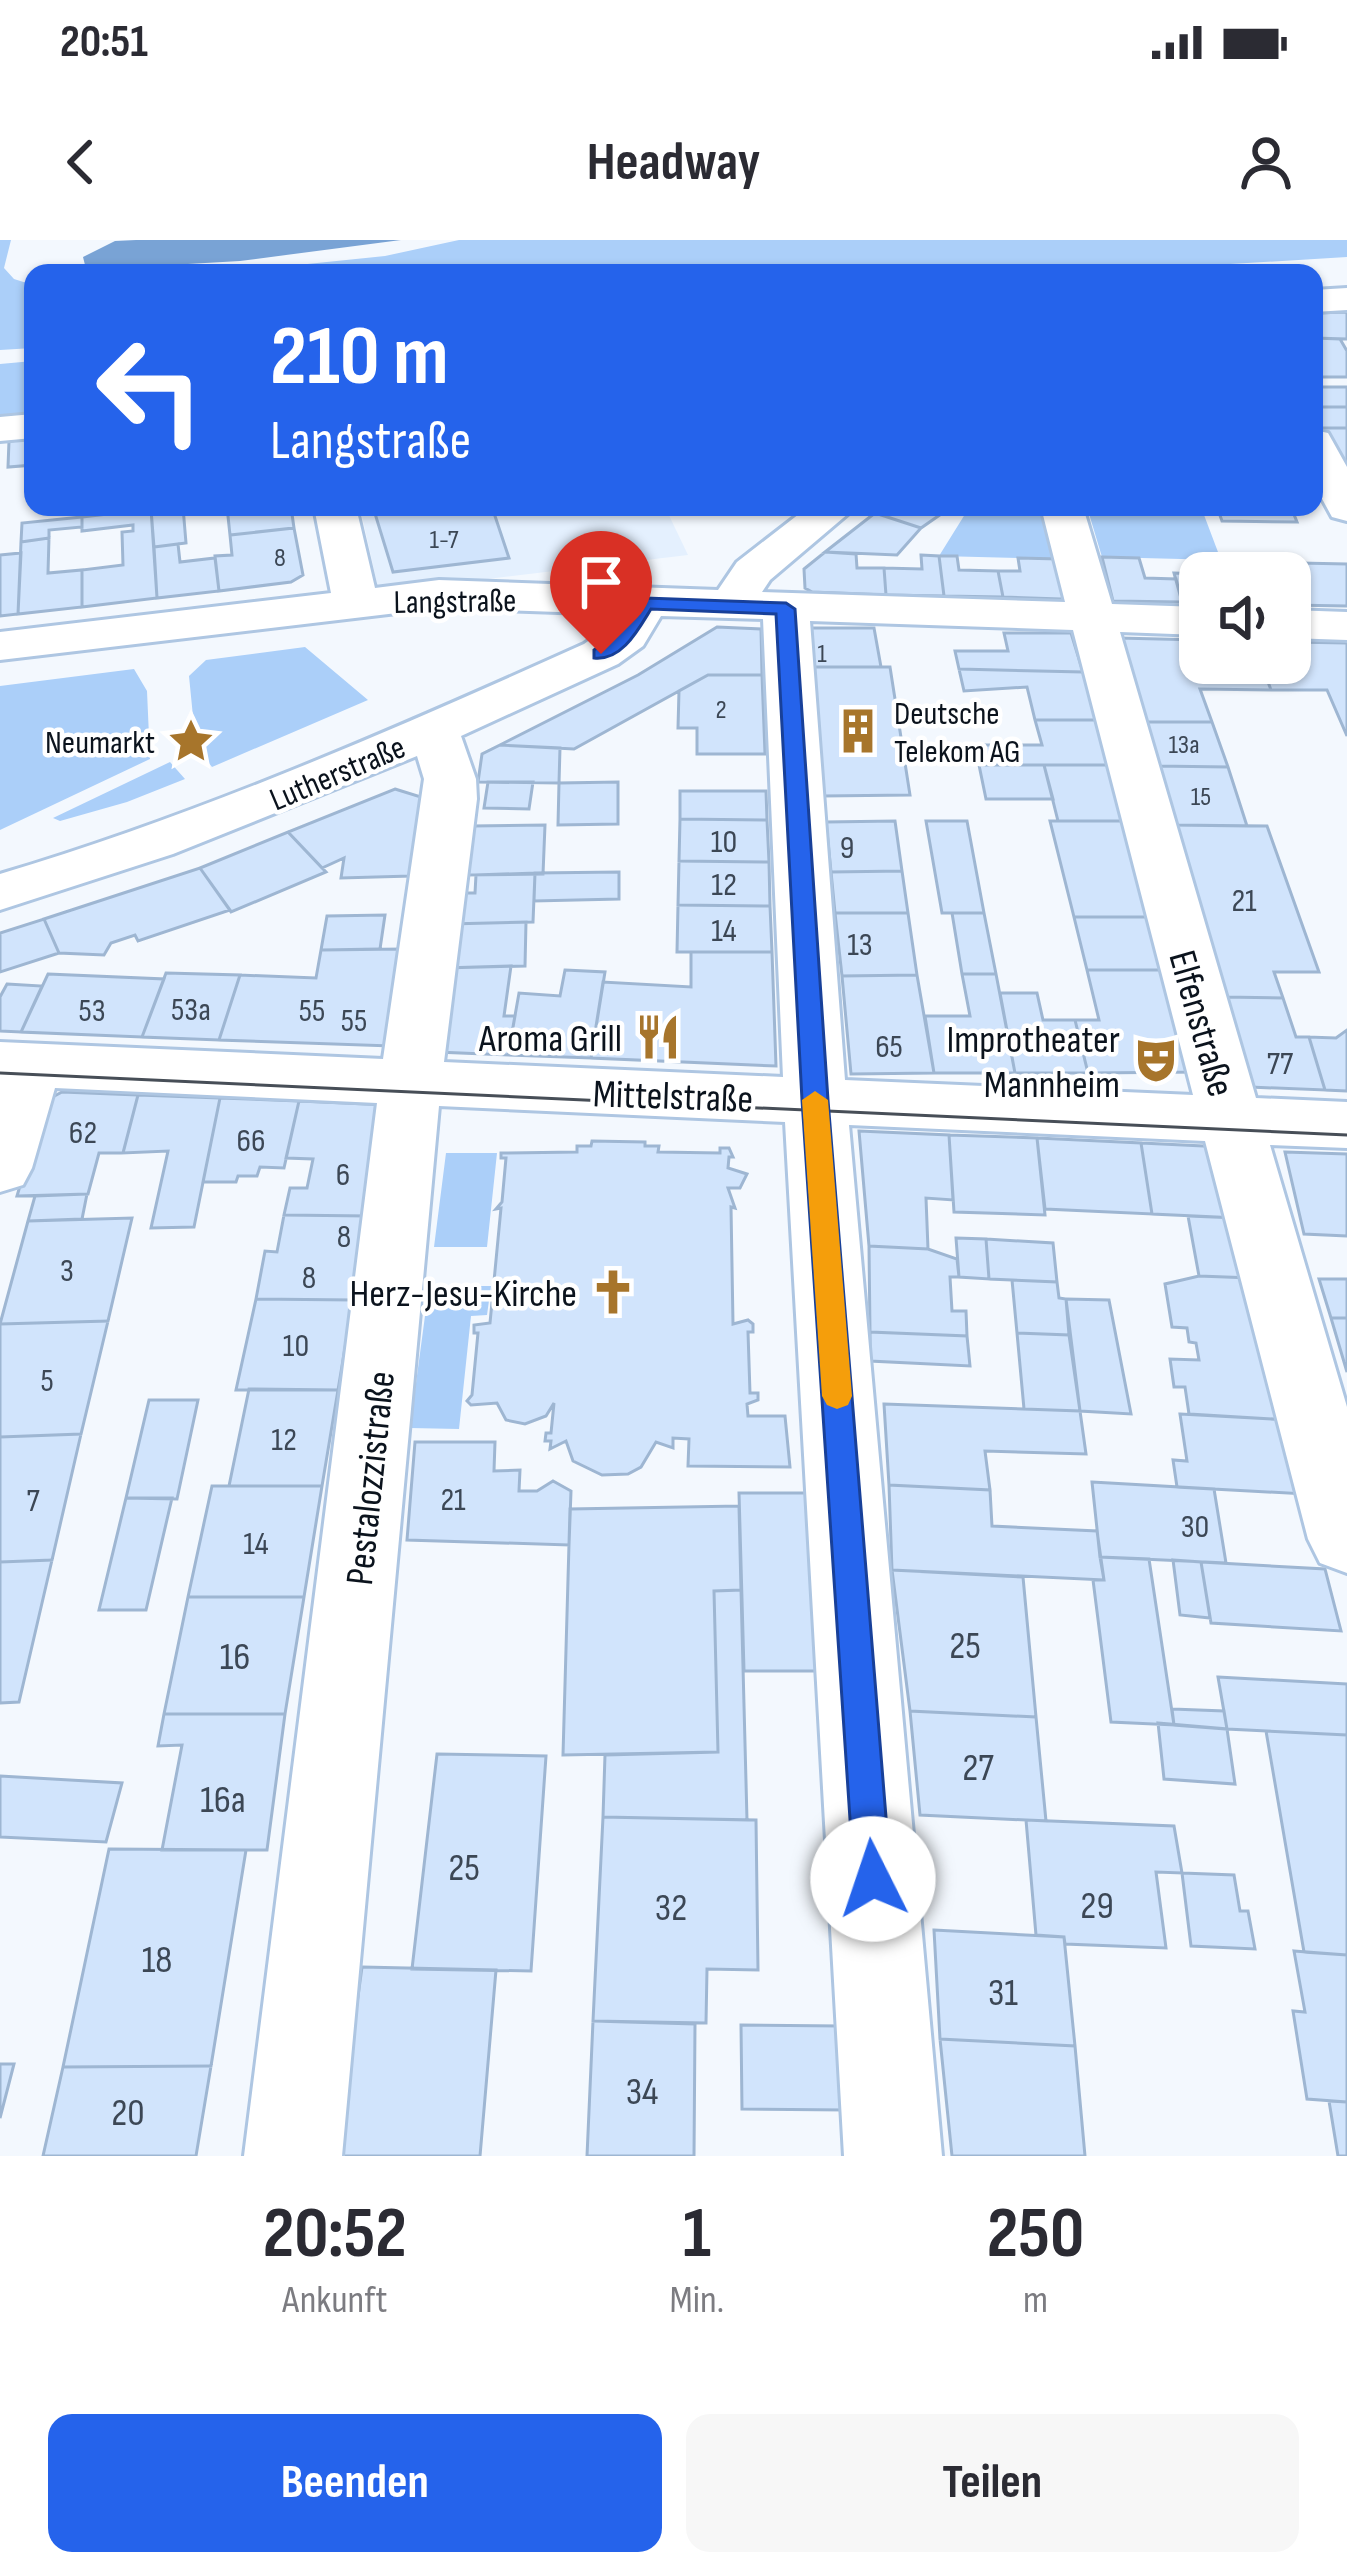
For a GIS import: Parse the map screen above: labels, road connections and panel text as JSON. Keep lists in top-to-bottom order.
{
  "streets": {
    "street": [
      "Langstraße",
      "Lutherstraße",
      "Elfenstraße",
      "Mittelstraße",
      "Pestalozzistraße"
    ]
  },
  "crossings": [
    ["Langstraße", "Lutherstraße"],
    ["Langstraße", "Elfenstraße"],
    ["Lutherstraße", "Pestalozzistraße"],
    ["Elfenstraße", "Mittelstraße"],
    ["Mittelstraße", "Pestalozzistraße"]
  ],
  "places": {
    "building": ["Deutsche Telekom AG"],
    "place": ["Neumarkt"],
    "restaurant": ["Aroma Grill"],
    "theatre": ["Improtheater Mannheim"],
    "church": ["Herz-Jesu-Kirche"]
  },
  "house_numbers": [
    "1-7",
    "8",
    "1",
    "2",
    "13a",
    "15",
    "10",
    "9",
    "12",
    "21",
    "14",
    "13",
    "53a",
    "53",
    "55",
    "55",
    "65",
    "77",
    "62",
    "66",
    "6",
    "8",
    "3",
    "8",
    "10",
    "5",
    "12",
    "21",
    "7",
    "30",
    "14",
    "25",
    "16",
    "27",
    "16a",
    "25",
    "29",
    "32",
    "18",
    "31",
    "34",
    "20"
  ],
  "page": {
    "status": "20:51",
    "header": "Headway",
    "turn": ["210 m", "Langstraße"],
    "eta": [
      "20:52",
      "Ankunft",
      "1",
      "Min.",
      "250",
      "m"
    ],
    "buttons": ["Beenden", "Teilen"]
  }
}
